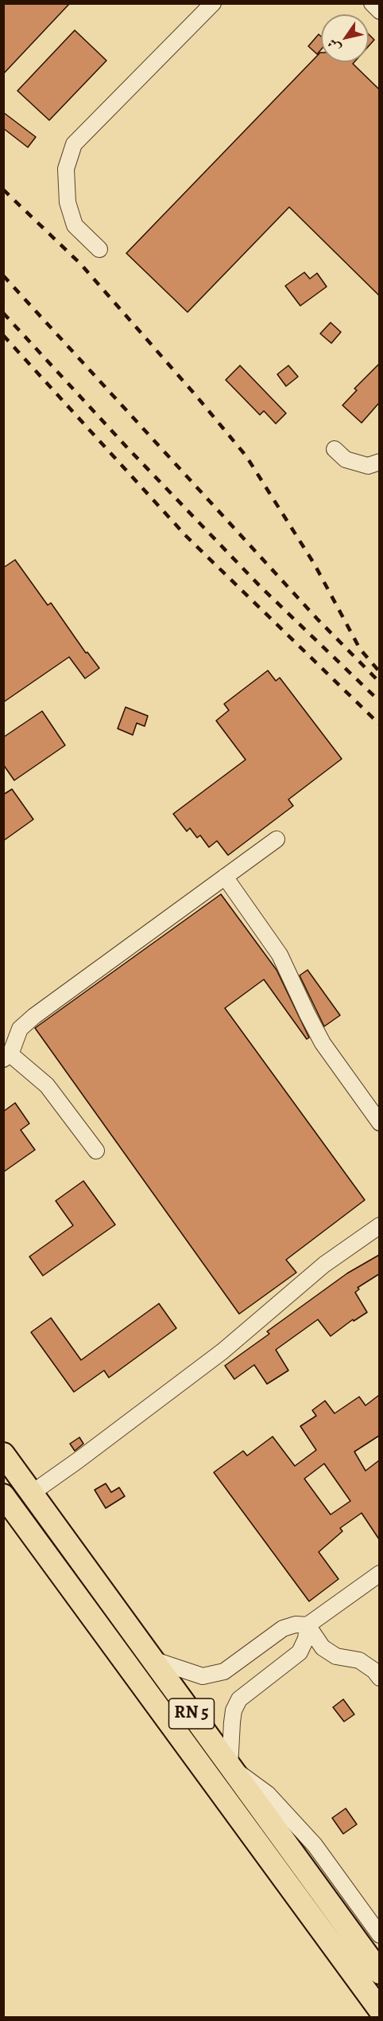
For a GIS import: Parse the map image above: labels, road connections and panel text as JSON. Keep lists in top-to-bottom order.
{
  "streets": {
    "highway": ["RN 5"]
  },
  "north": "bottom left"
}
